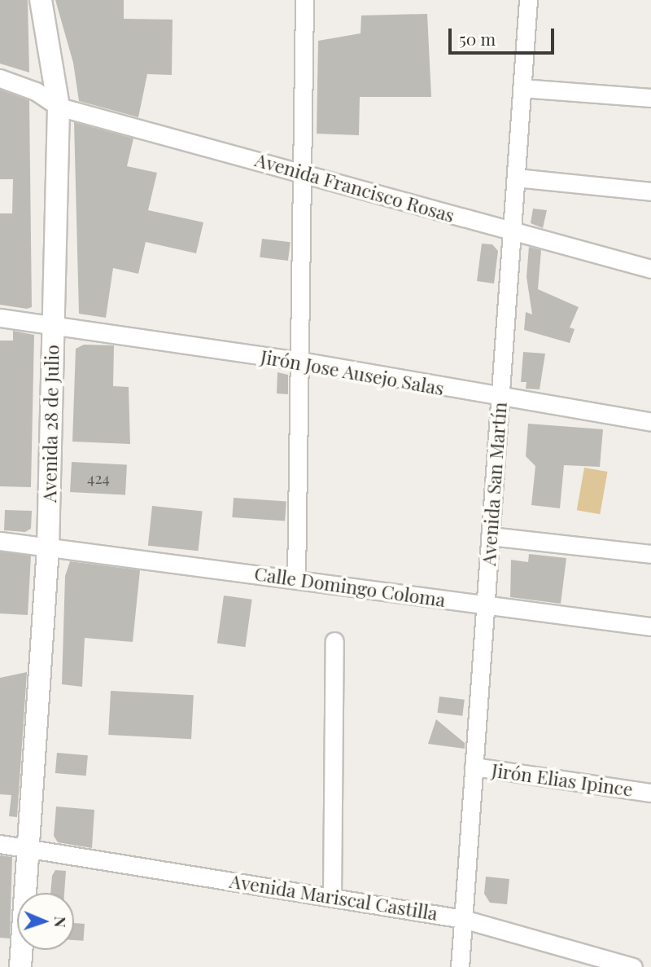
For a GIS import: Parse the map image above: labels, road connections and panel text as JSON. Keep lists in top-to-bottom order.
{
  "streets": {
    "main road": ["Avenida 28 de Julio"],
    "street": [
      "Avenida Francisco Rosas",
      "Jirón Jose Ausejo Salas",
      "Avenida San Martín",
      "Calle Domingo Coloma",
      "Jirón Elias Ipince",
      "Avenida Mariscal Castilla"
    ]
  },
  "crossings": [
    ["Avenida Francisco Rosas", "Avenida 28 de Julio"],
    ["Avenida Francisco Rosas", "Avenida San Martín"],
    ["Jirón Jose Ausejo Salas", "Avenida 28 de Julio"],
    ["Jirón Jose Ausejo Salas", "Avenida San Martín"],
    ["Avenida 28 de Julio", "Calle Domingo Coloma"],
    ["Avenida 28 de Julio", "Avenida Mariscal Castilla"],
    ["Avenida San Martín", "Calle Domingo Coloma"],
    ["Avenida San Martín", "Jirón Elias Ipince"],
    ["Avenida San Martín", "Avenida Mariscal Castilla"]
  ],
  "house_numbers": ["424"],
  "scale_bar": "50 m",
  "north": "right"
}
